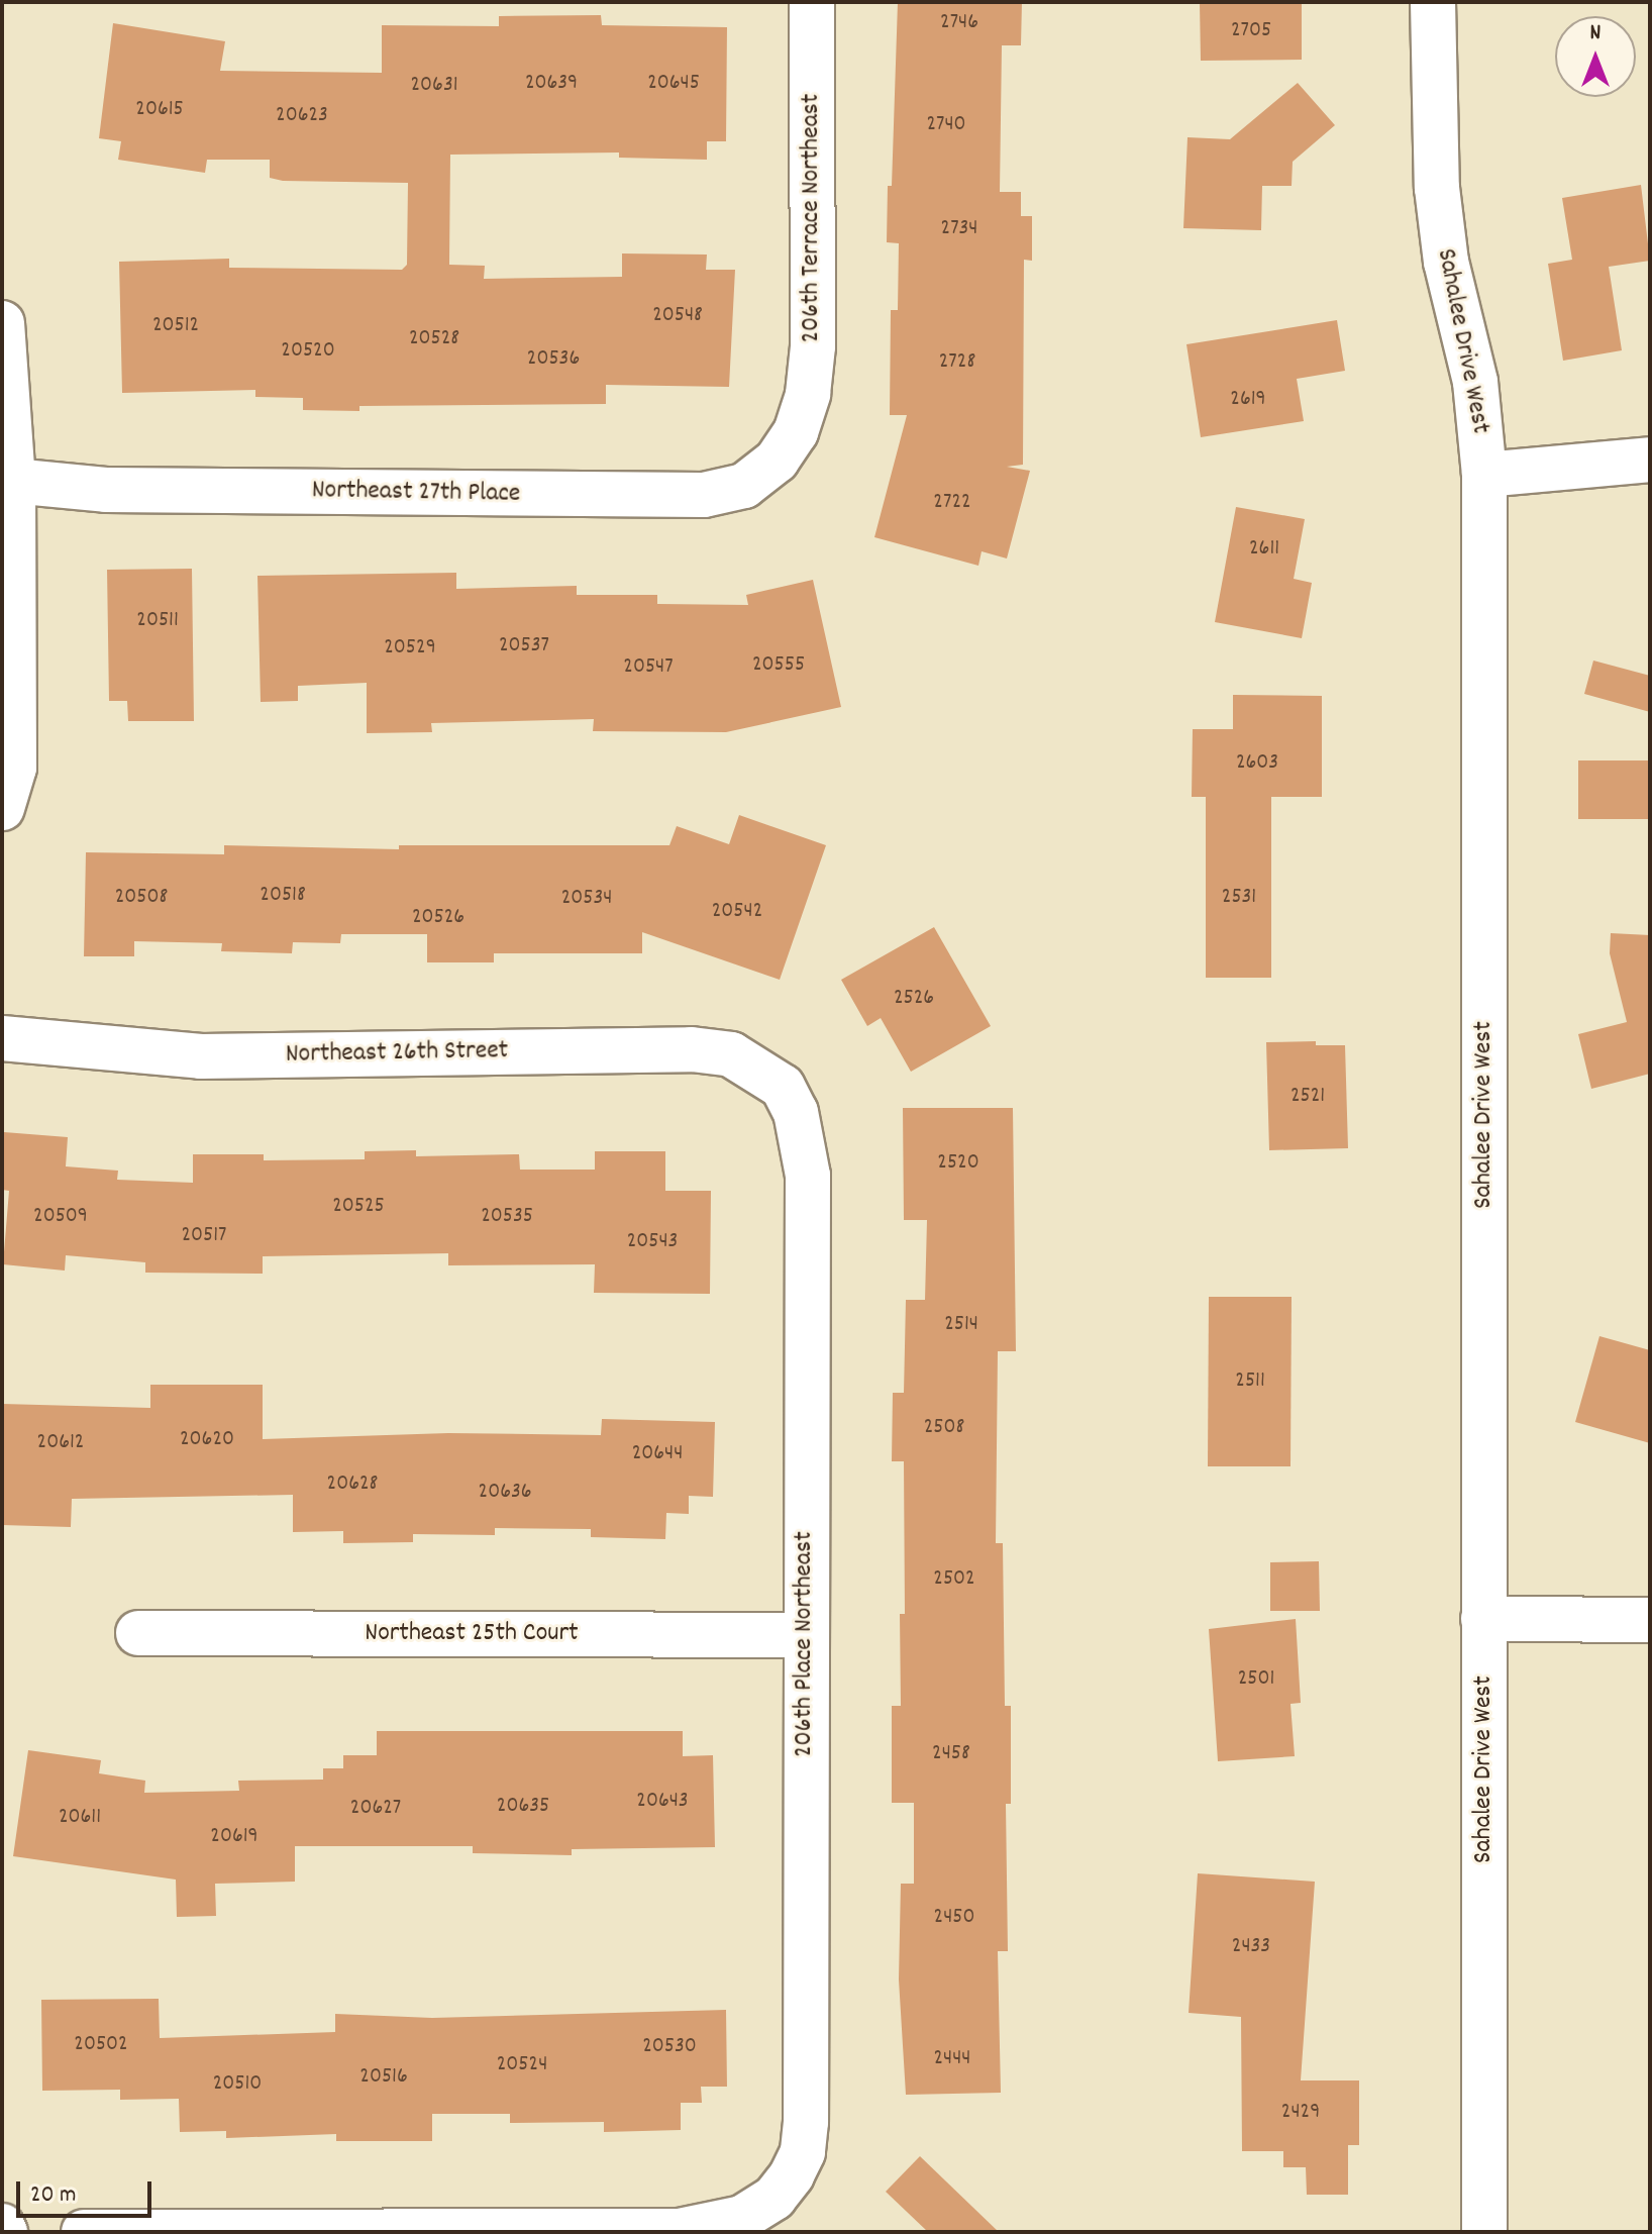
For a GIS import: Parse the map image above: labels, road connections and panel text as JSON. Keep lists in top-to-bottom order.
{
  "streets": {
    "street": [
      "206th Terrace Northeast",
      "Sahalee Drive West",
      "Northeast 27th Place",
      "Northeast 26th Street",
      "Northeast 25th Court",
      "206th Place Northeast"
    ]
  },
  "crossings": [
    ["206th Terrace Northeast", "Northeast 27th Place"],
    ["Northeast 26th Street", "206th Place Northeast"],
    ["Northeast 25th Court", "206th Place Northeast"]
  ],
  "house_numbers": [
    "2746",
    "2705",
    "20639",
    "20645",
    "20631",
    "20615",
    "20623",
    "2740",
    "2734",
    "20548",
    "20512",
    "20528",
    "20520",
    "20536",
    "2728",
    "2619",
    "2722",
    "2611",
    "20511",
    "20537",
    "20529",
    "20555",
    "20547",
    "2603",
    "20518",
    "20508",
    "2531",
    "20534",
    "20542",
    "20526",
    "2526",
    "2521",
    "2520",
    "20525",
    "20509",
    "20535",
    "20517",
    "20543",
    "2514",
    "2511",
    "2508",
    "20620",
    "20612",
    "20644",
    "20628",
    "20636",
    "2502",
    "2501",
    "2458",
    "20643",
    "20635",
    "20627",
    "20611",
    "20619",
    "2450",
    "2433",
    "20502",
    "20530",
    "2444",
    "20524",
    "20516",
    "20510",
    "2429"
  ],
  "scale_bar": "20 m",
  "north": "top"
}
